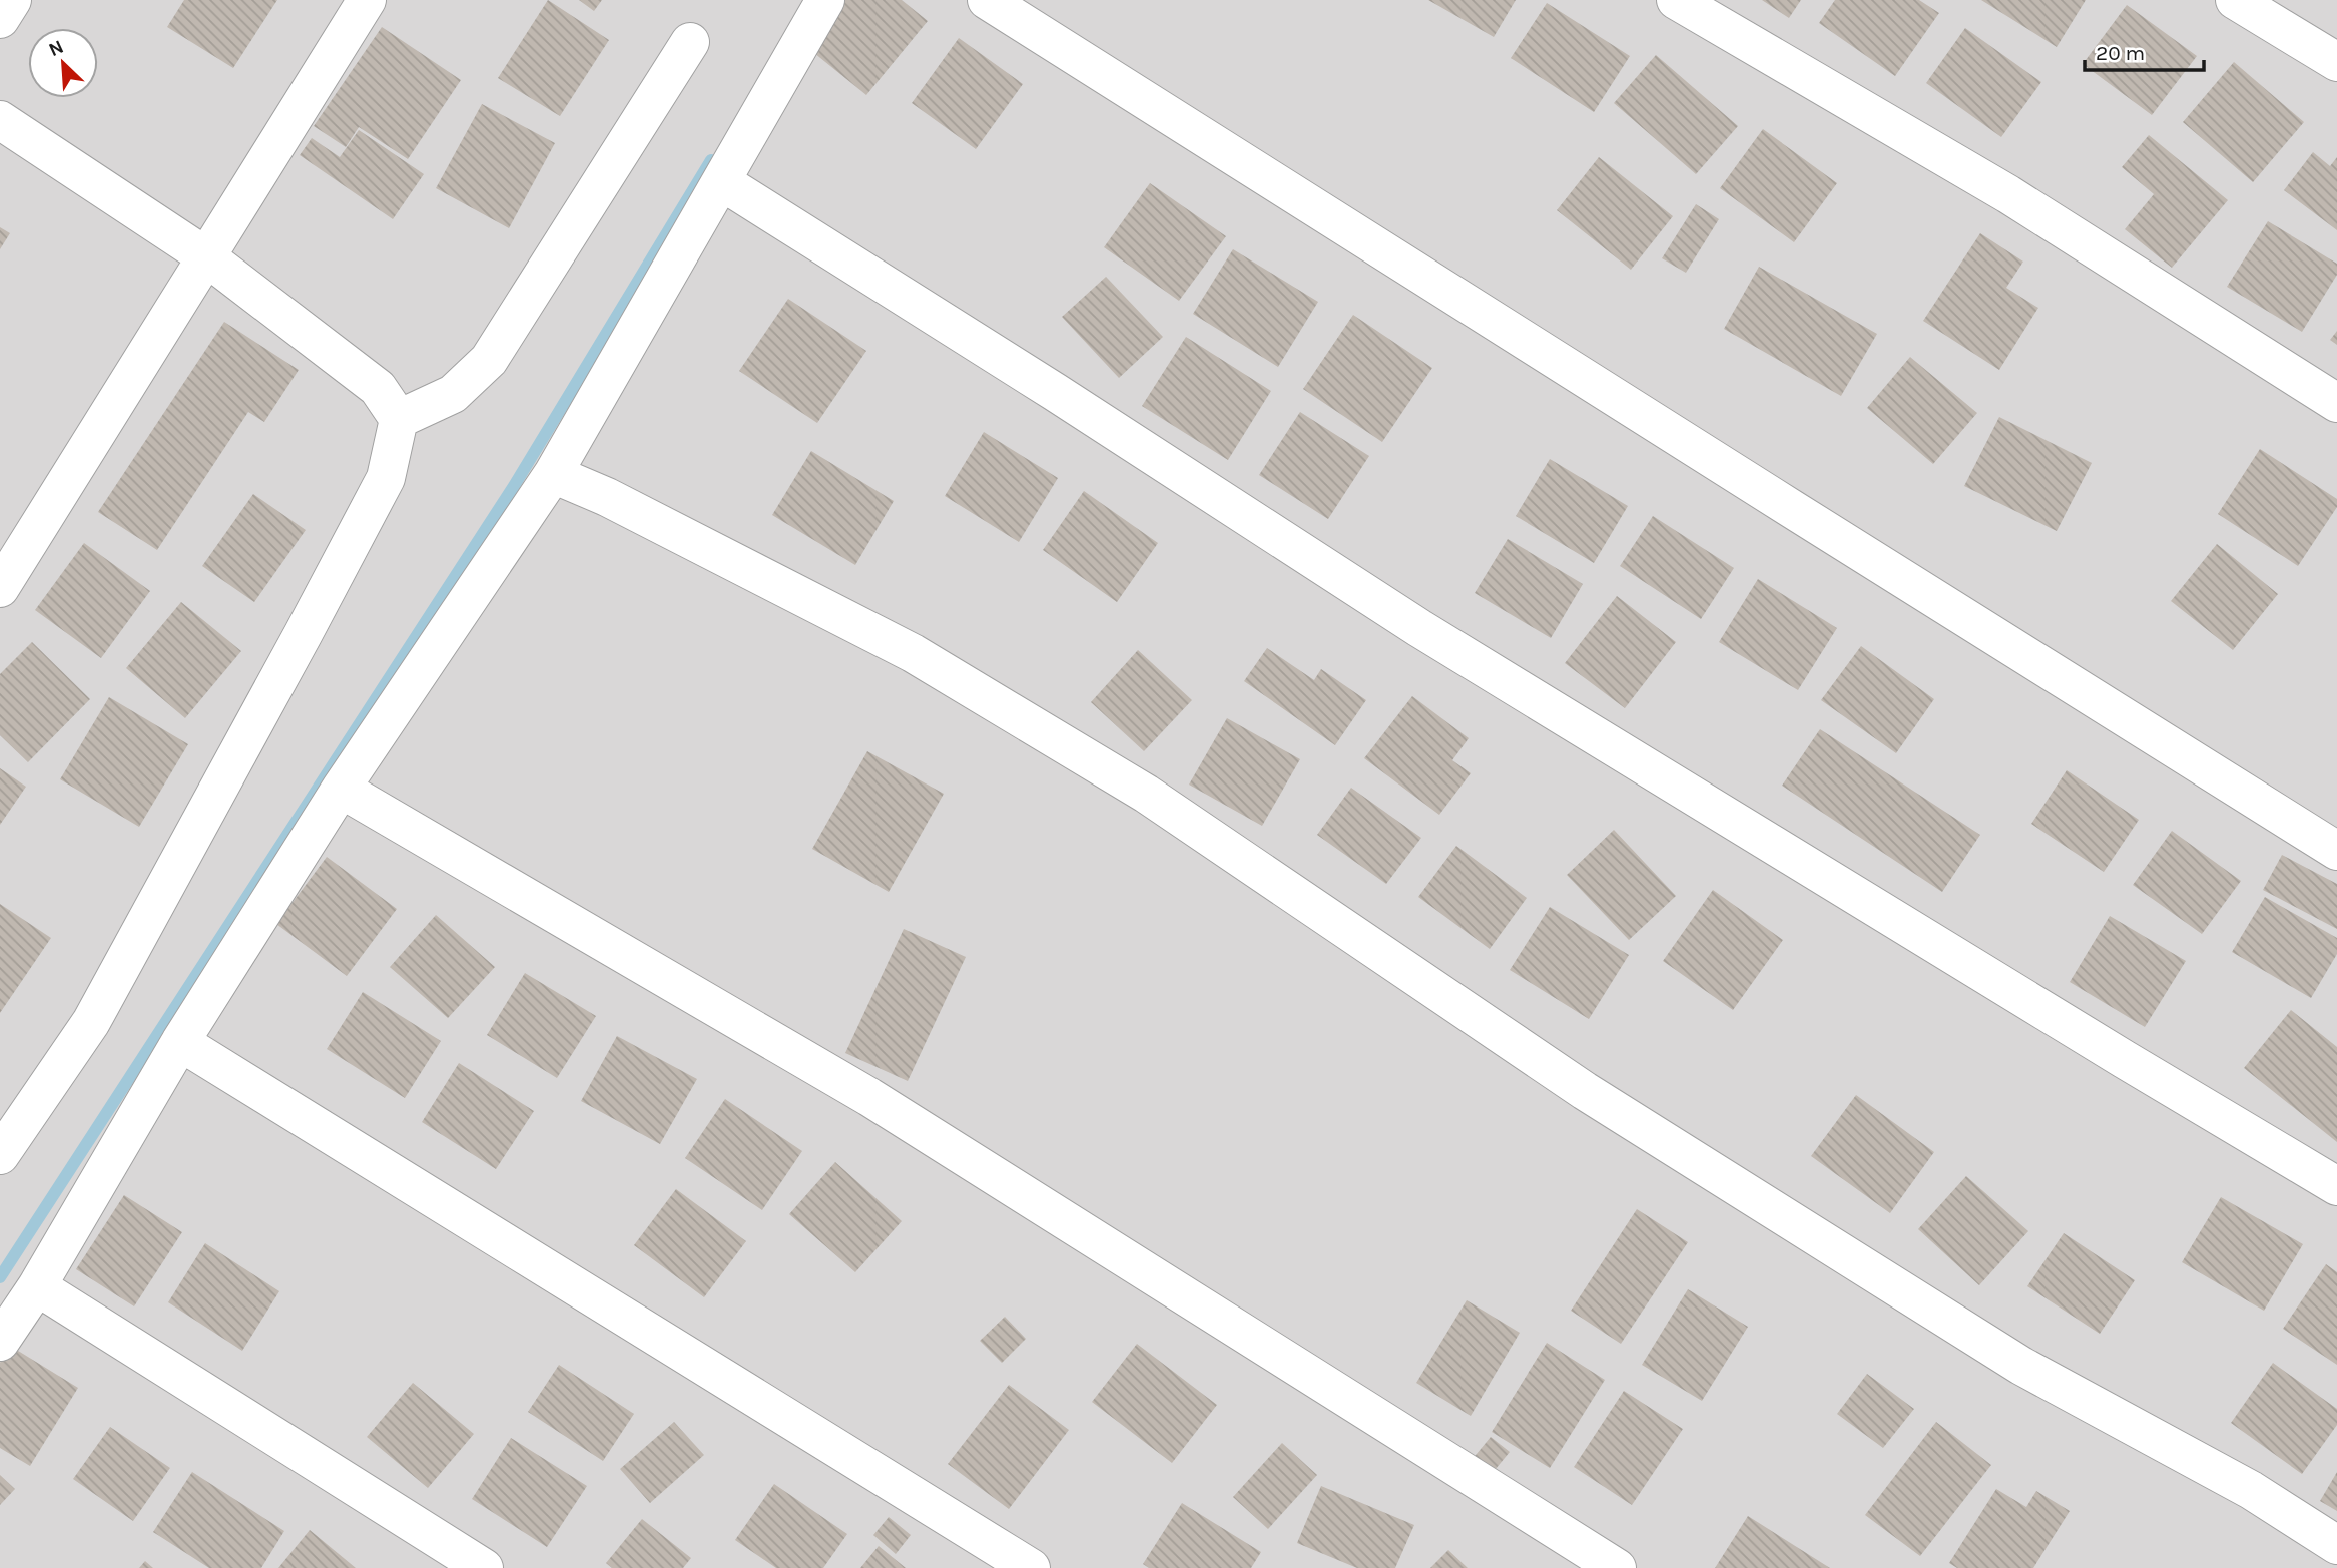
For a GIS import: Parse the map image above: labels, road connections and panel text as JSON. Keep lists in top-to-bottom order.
{
  "scale_bar": "20 m",
  "north": "top left"
}
